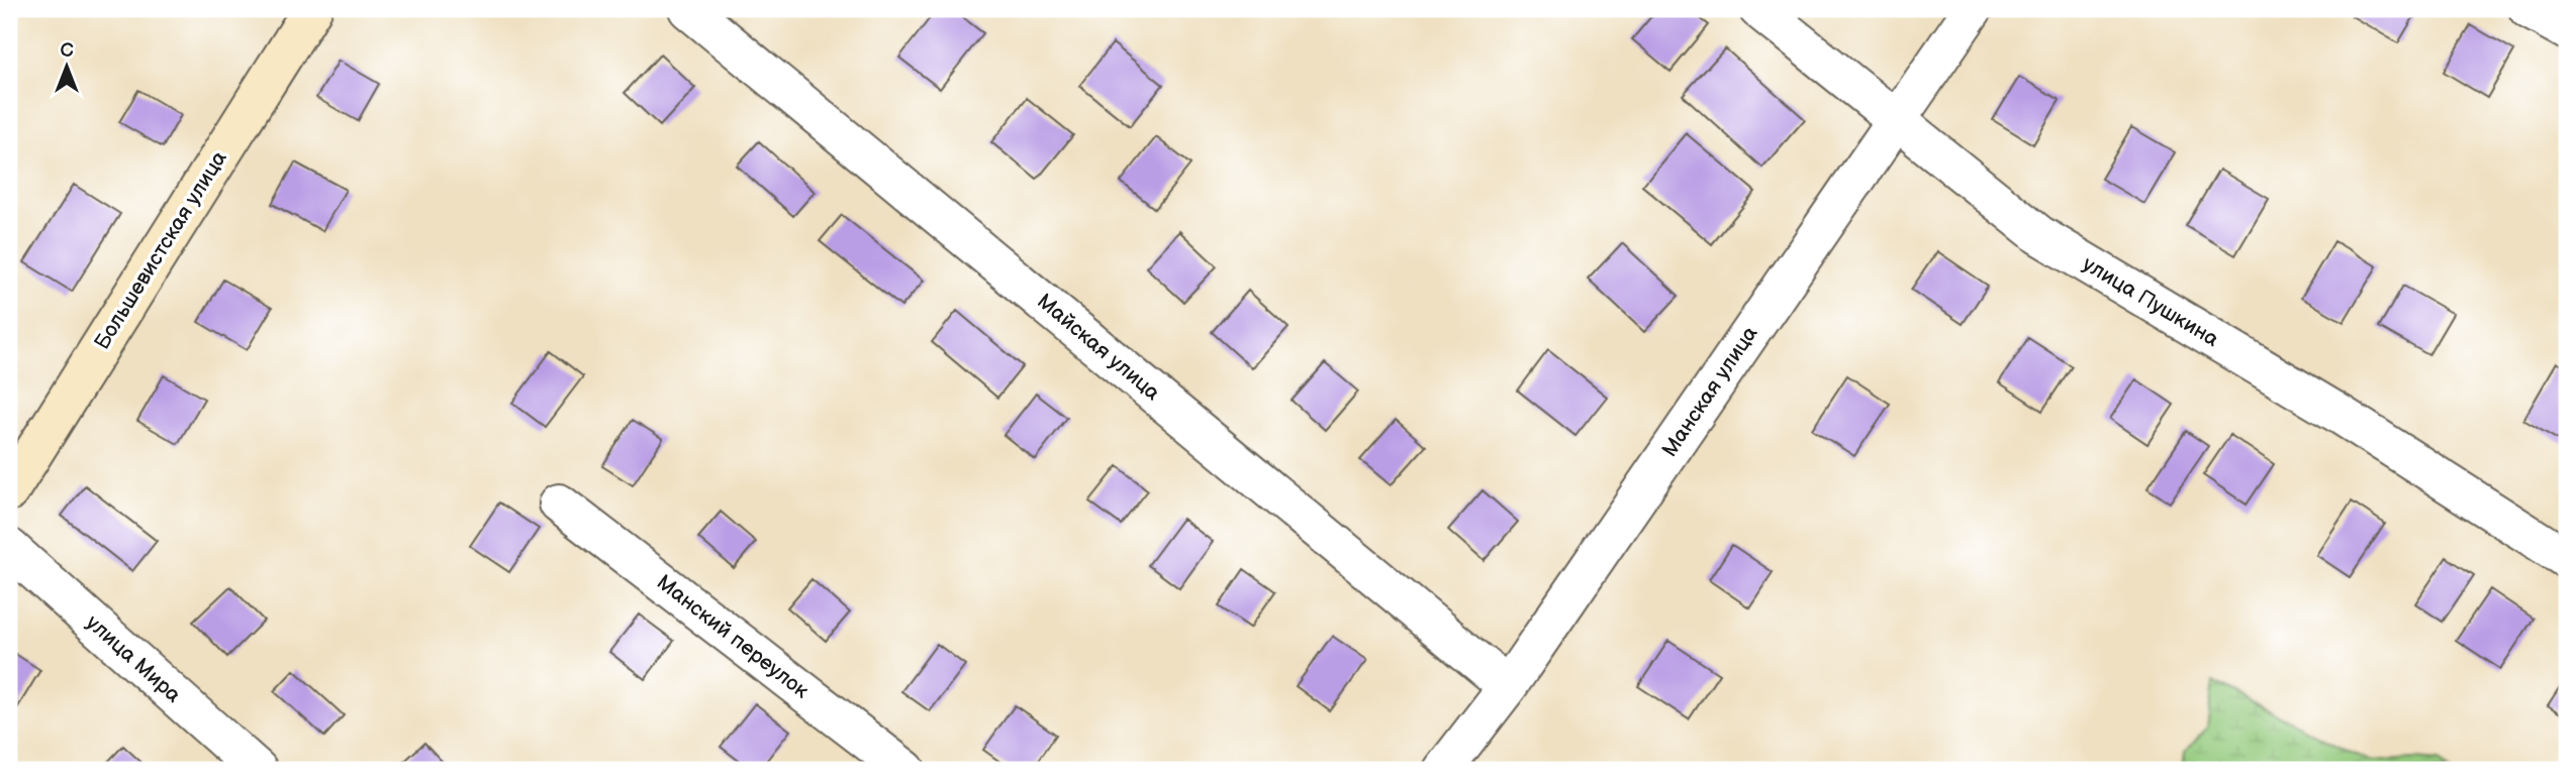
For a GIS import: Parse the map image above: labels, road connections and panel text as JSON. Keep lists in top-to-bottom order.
{
  "streets": {
    "street": [
      "Большевистская улица",
      "улица Пушкина",
      "Майская улица",
      "Манская улица",
      "Манский переулок",
      "улица Мира"
    ]
  },
  "crossings": [
    ["улица Пушкина", "Манская улица"],
    ["Майская улица", "Манская улица"]
  ],
  "north": "top"
}
